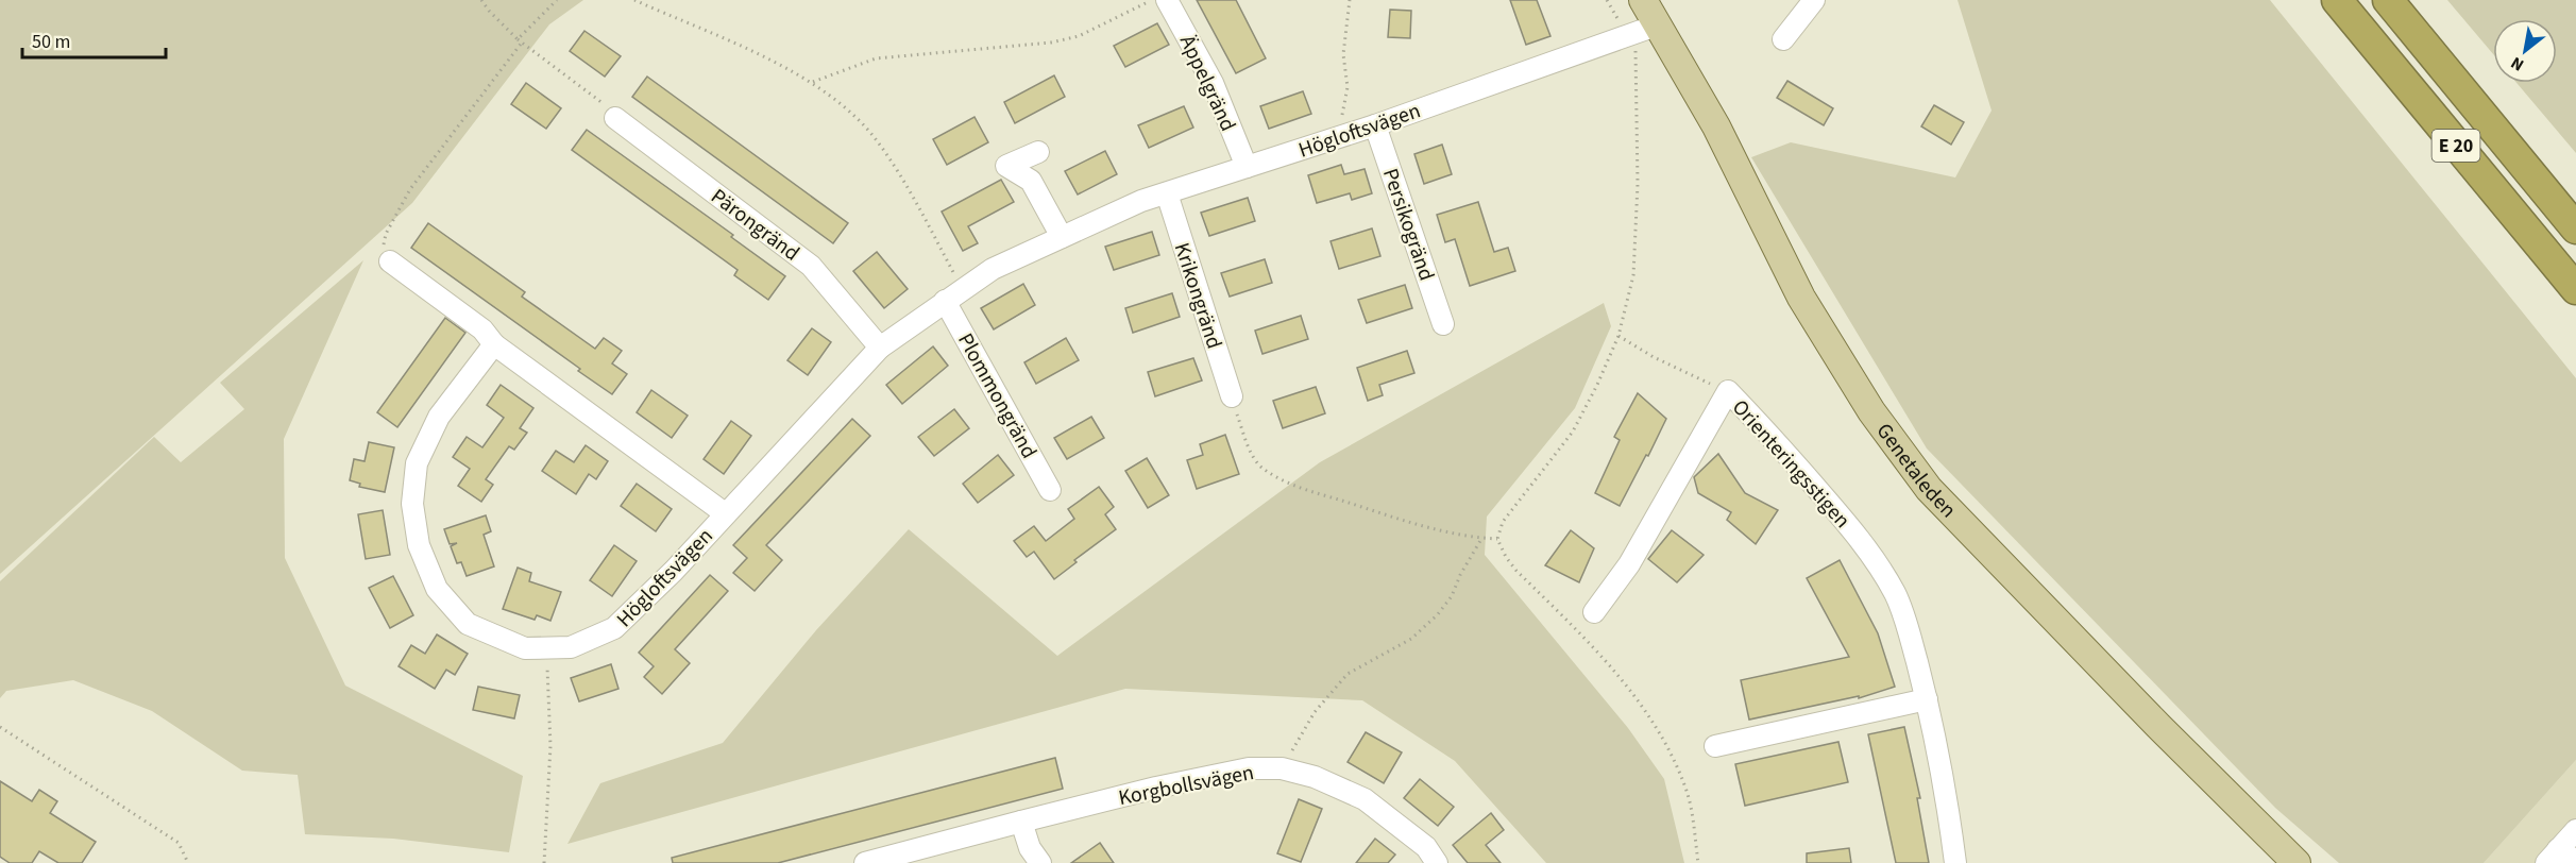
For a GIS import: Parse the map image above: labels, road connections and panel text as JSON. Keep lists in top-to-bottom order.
{
  "streets": {
    "highway": ["E 20"],
    "main road": ["Genetaleden"],
    "street": [
      "Äppelgränd",
      "Högloftsvägen",
      "Pärongränd",
      "Persikogränd",
      "Krikongränd",
      "Plommongränd",
      "Orienteringsstigen",
      "Korgbollsvägen"
    ]
  },
  "crossings": [
    ["Äppelgränd", "Högloftsvägen"],
    ["Högloftsvägen", "Pärongränd"],
    ["Högloftsvägen", "Persikogränd"],
    ["Högloftsvägen", "Krikongränd"],
    ["Högloftsvägen", "Plommongränd"],
    ["Högloftsvägen", "Genetaleden"]
  ],
  "scale_bar": "50 m",
  "north": "bottom left"
}
